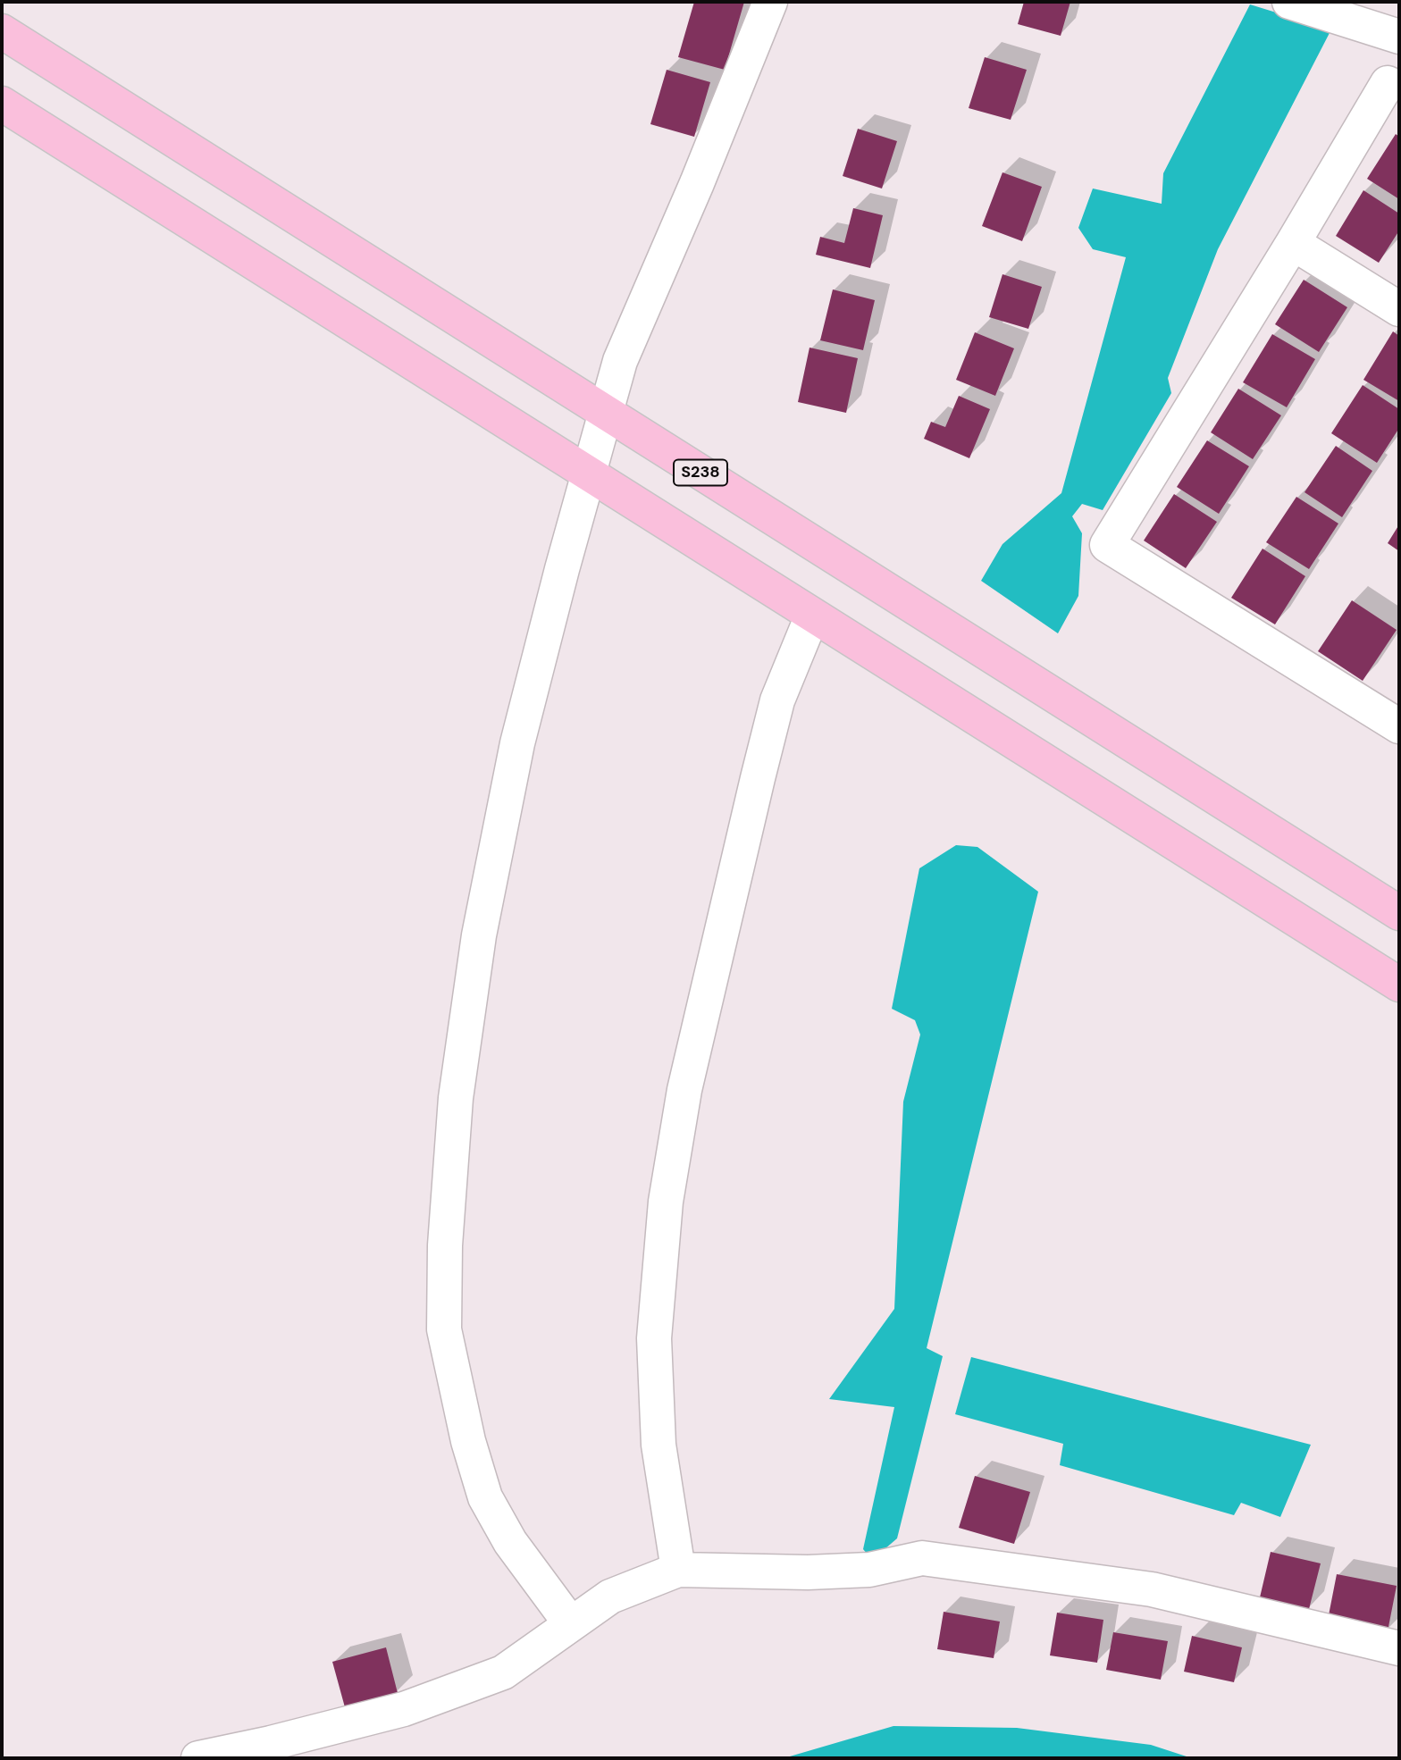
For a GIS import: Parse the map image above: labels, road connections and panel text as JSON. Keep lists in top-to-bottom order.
{
  "streets": {
    "main road": ["S238"]
  }
}
